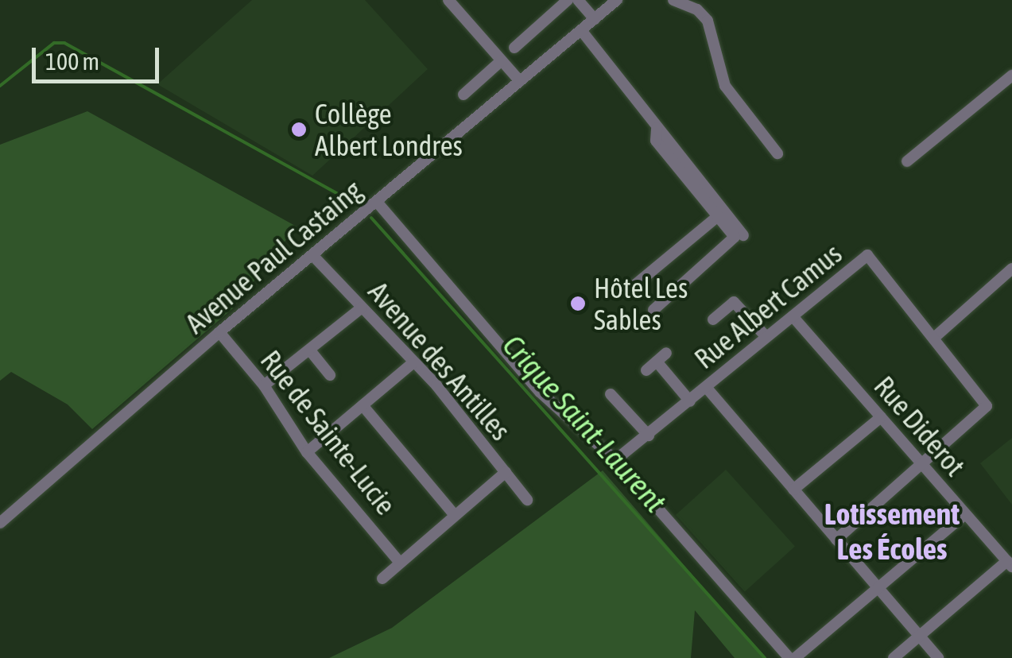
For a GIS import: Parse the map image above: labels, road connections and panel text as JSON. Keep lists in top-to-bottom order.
{
  "streets": {
    "street": [
      "Avenue Paul Castaing",
      "Rue Albert Camus",
      "Avenue des Antilles",
      "Rue Diderot",
      "Rue de Sainte-Lucie"
    ]
  },
  "crossings": [
    ["Avenue Paul Castaing", "Avenue des Antilles"],
    ["Avenue Paul Castaing", "Rue de Sainte-Lucie"],
    ["Rue Albert Camus", "Rue Diderot"]
  ],
  "districts": ["Lotissement Les Écoles"],
  "water": ["Crique Saint-Laurent"],
  "places": ["Collège Albert Londres", "Hôtel Les Sables"],
  "scale_bar": "100 m"
}
